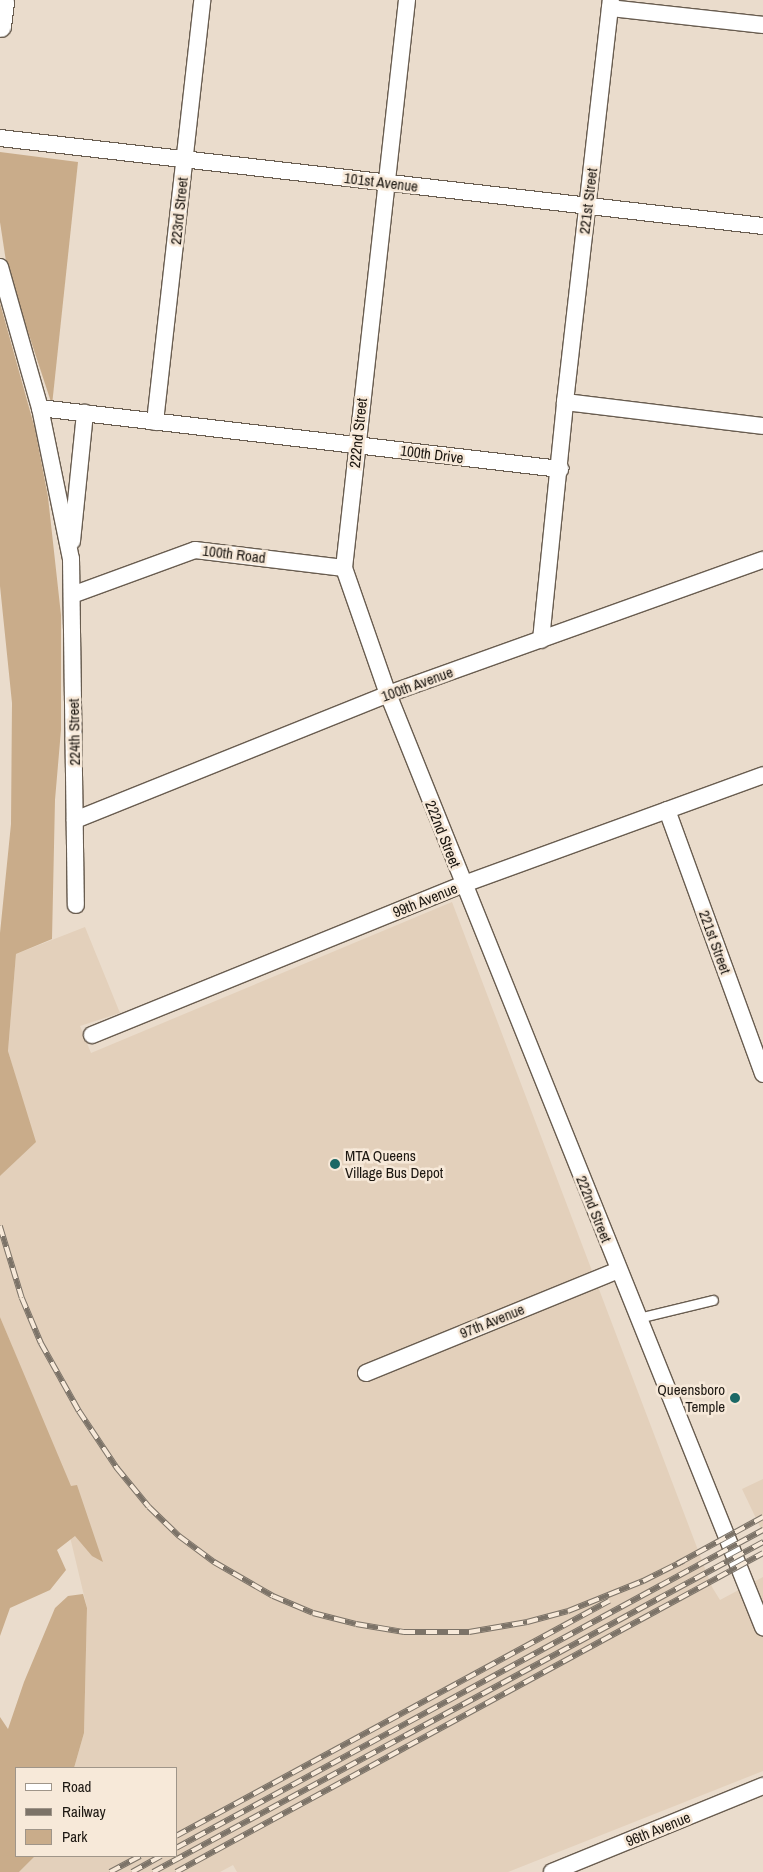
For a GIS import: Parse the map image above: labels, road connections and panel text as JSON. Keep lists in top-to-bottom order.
{
  "streets": {
    "street": [
      "101st Avenue",
      "221st Street",
      "223rd Street",
      "222nd Street",
      "100th Drive",
      "100th Road",
      "100th Avenue",
      "224th Street",
      "99th Avenue",
      "97th Avenue",
      "96th Avenue"
    ]
  },
  "crossings": [
    ["101st Avenue", "221st Street"],
    ["101st Avenue", "223rd Street"],
    ["101st Avenue", "222nd Street"],
    ["221st Street", "99th Avenue"],
    ["223rd Street", "100th Drive"],
    ["222nd Street", "100th Drive"],
    ["222nd Street", "100th Road"],
    ["222nd Street", "100th Avenue"],
    ["222nd Street", "99th Avenue"],
    ["222nd Street", "97th Avenue"],
    ["100th Drive", "224th Street"],
    ["100th Road", "224th Street"],
    ["100th Avenue", "224th Street"]
  ],
  "places": ["MTA Queens Village Bus Depot", "Queensboro Temple"],
  "legend": ["Road", "Railway", "Park"]
}
